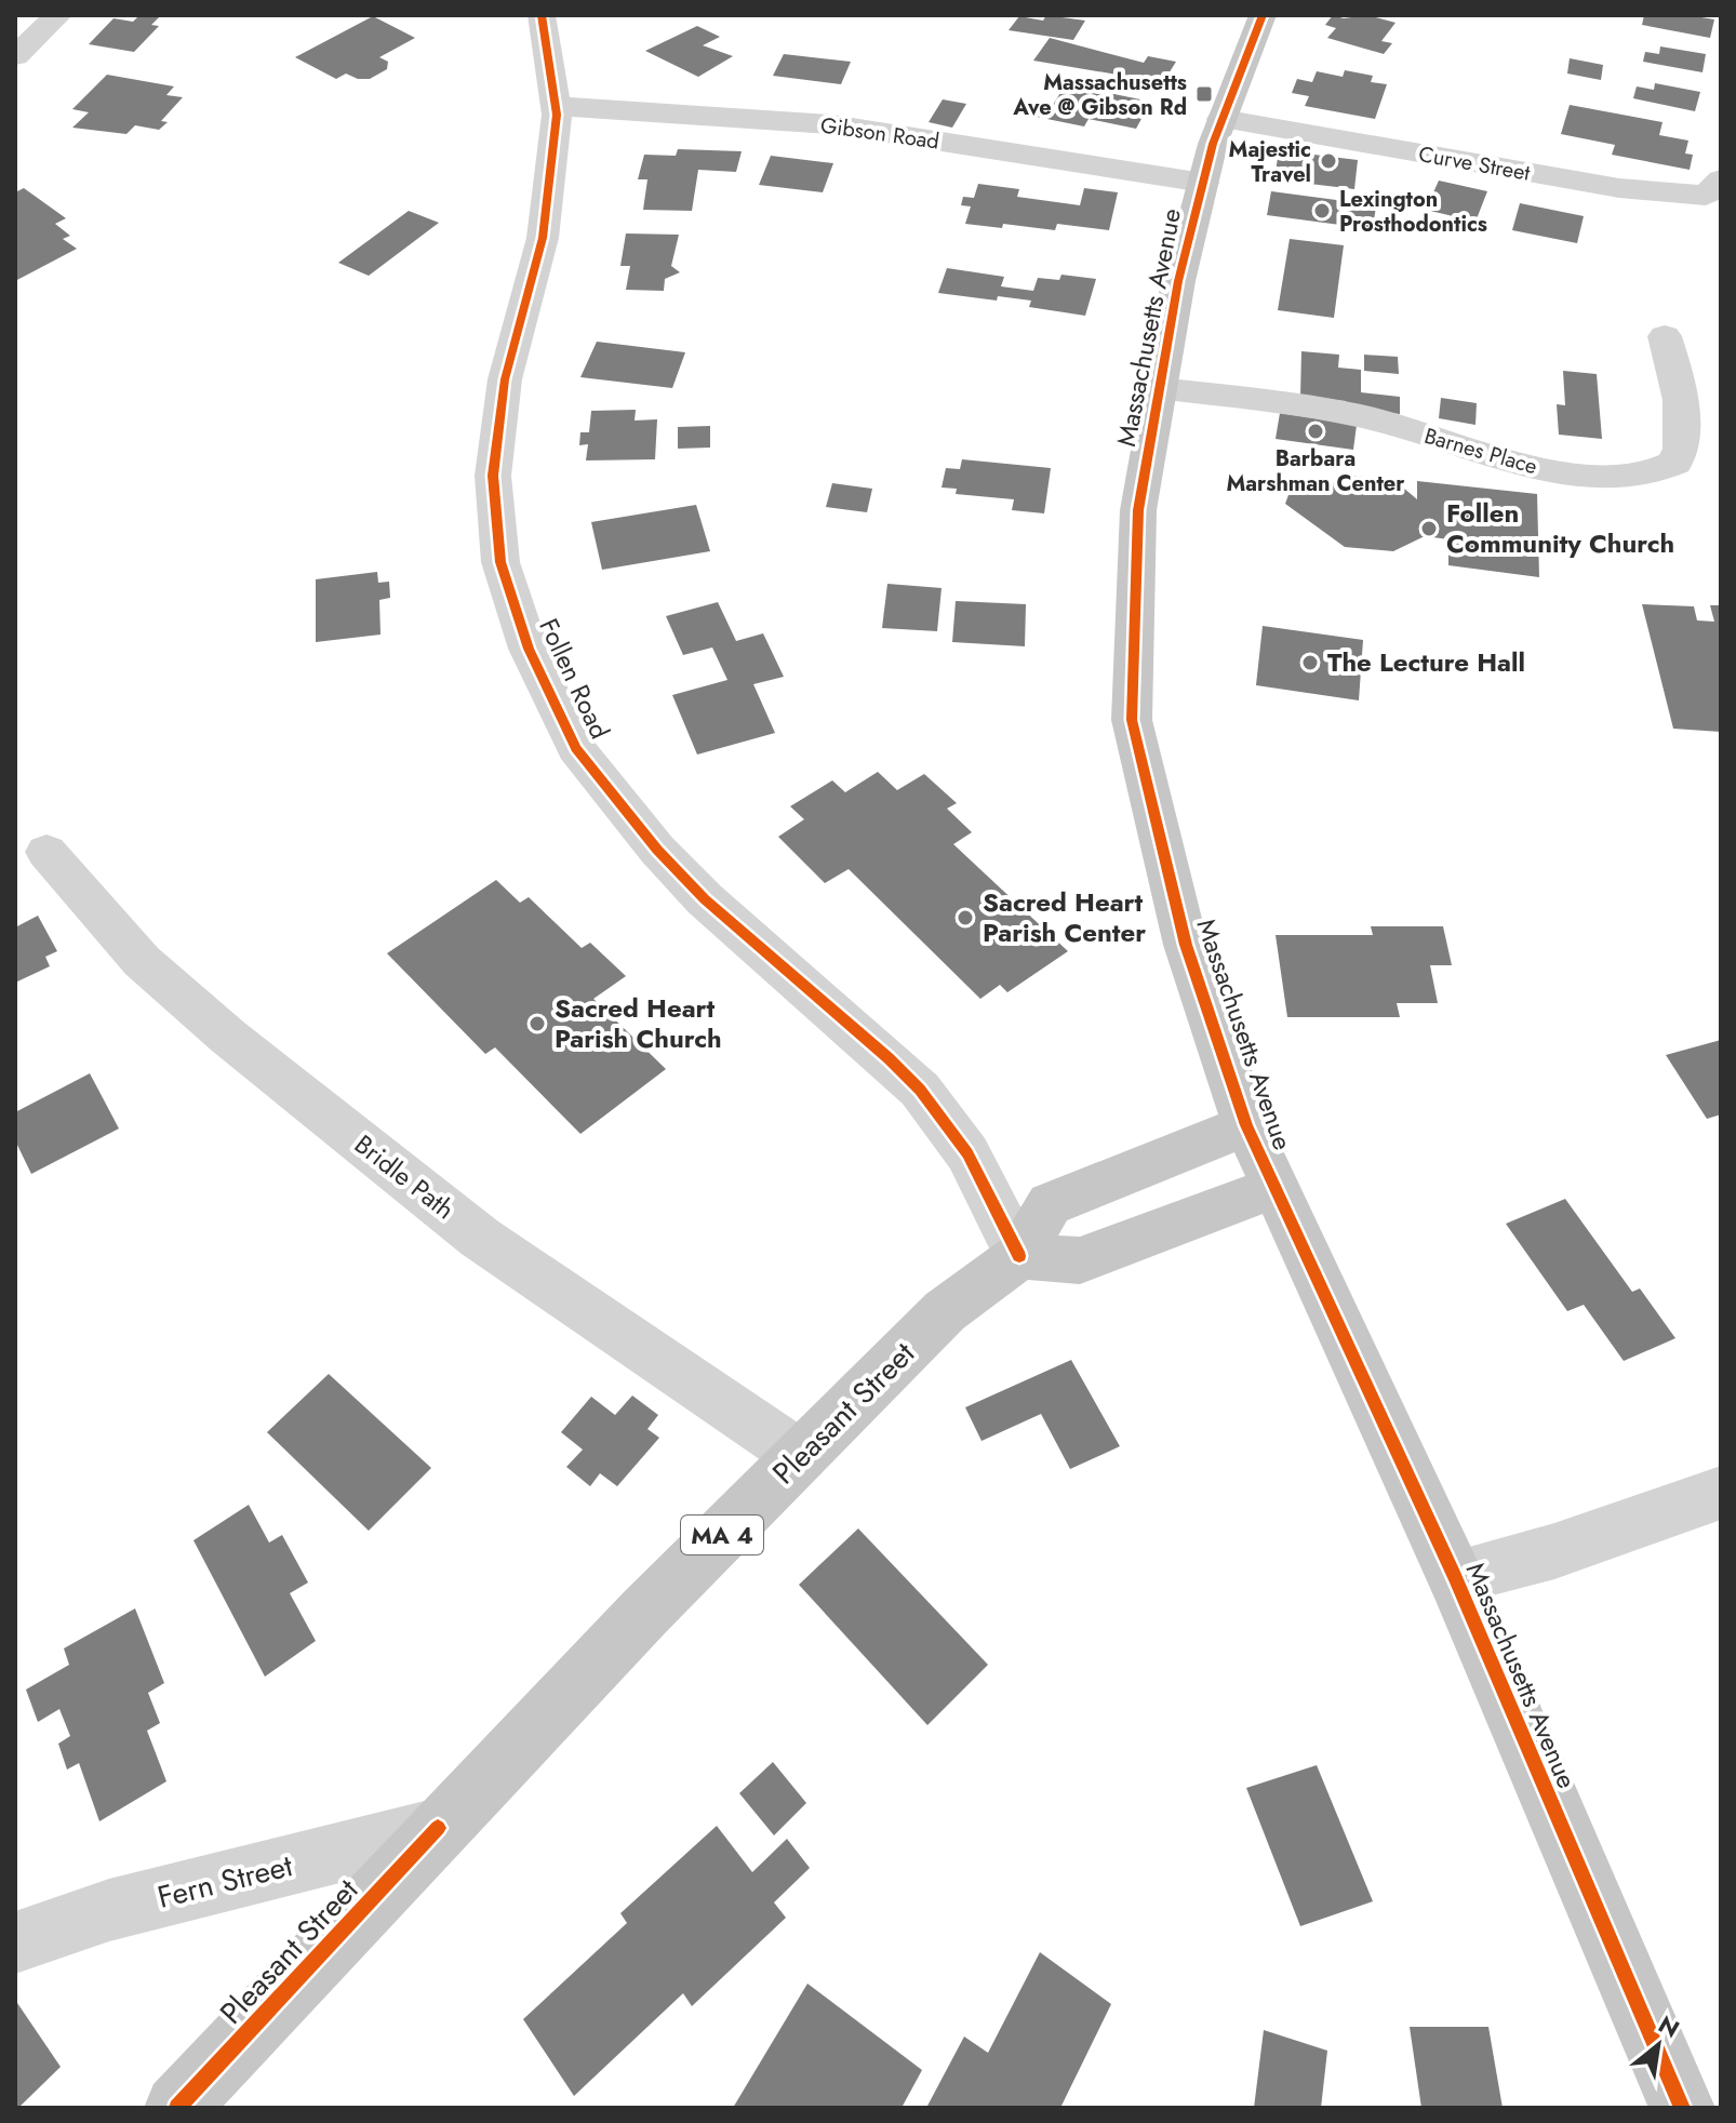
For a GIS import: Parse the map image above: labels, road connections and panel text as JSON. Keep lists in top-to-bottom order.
{
  "streets": {
    "main road": ["Massachusetts Avenue", "Pleasant Street", "MA 4"],
    "street": [
      "Gibson Road",
      "Curve Street",
      "Barnes Place",
      "Follen Road",
      "Bridle Path",
      "Fern Street"
    ]
  },
  "crossings": [
    ["Gibson Road", "Massachusetts Avenue"],
    ["Gibson Road", "Follen Road"],
    ["Curve Street", "Massachusetts Avenue"],
    ["Massachusetts Avenue", "Barnes Place"],
    ["Massachusetts Avenue", "Pleasant Street"],
    ["Follen Road", "Pleasant Street"],
    ["Bridle Path", "Pleasant Street"],
    ["Pleasant Street", "Fern Street"]
  ],
  "places": {
    "transit": ["Massachusetts Ave @ Gibson Rd"],
    "other": [
      "Majestic Travel",
      "Lexington Prosthodontics",
      "Barbara Marshman Center",
      "Follen Community Church",
      "The Lecture Hall",
      "Sacred Heart Parish Center",
      "Sacred Heart Parish Church"
    ]
  },
  "north": "top right"
}
